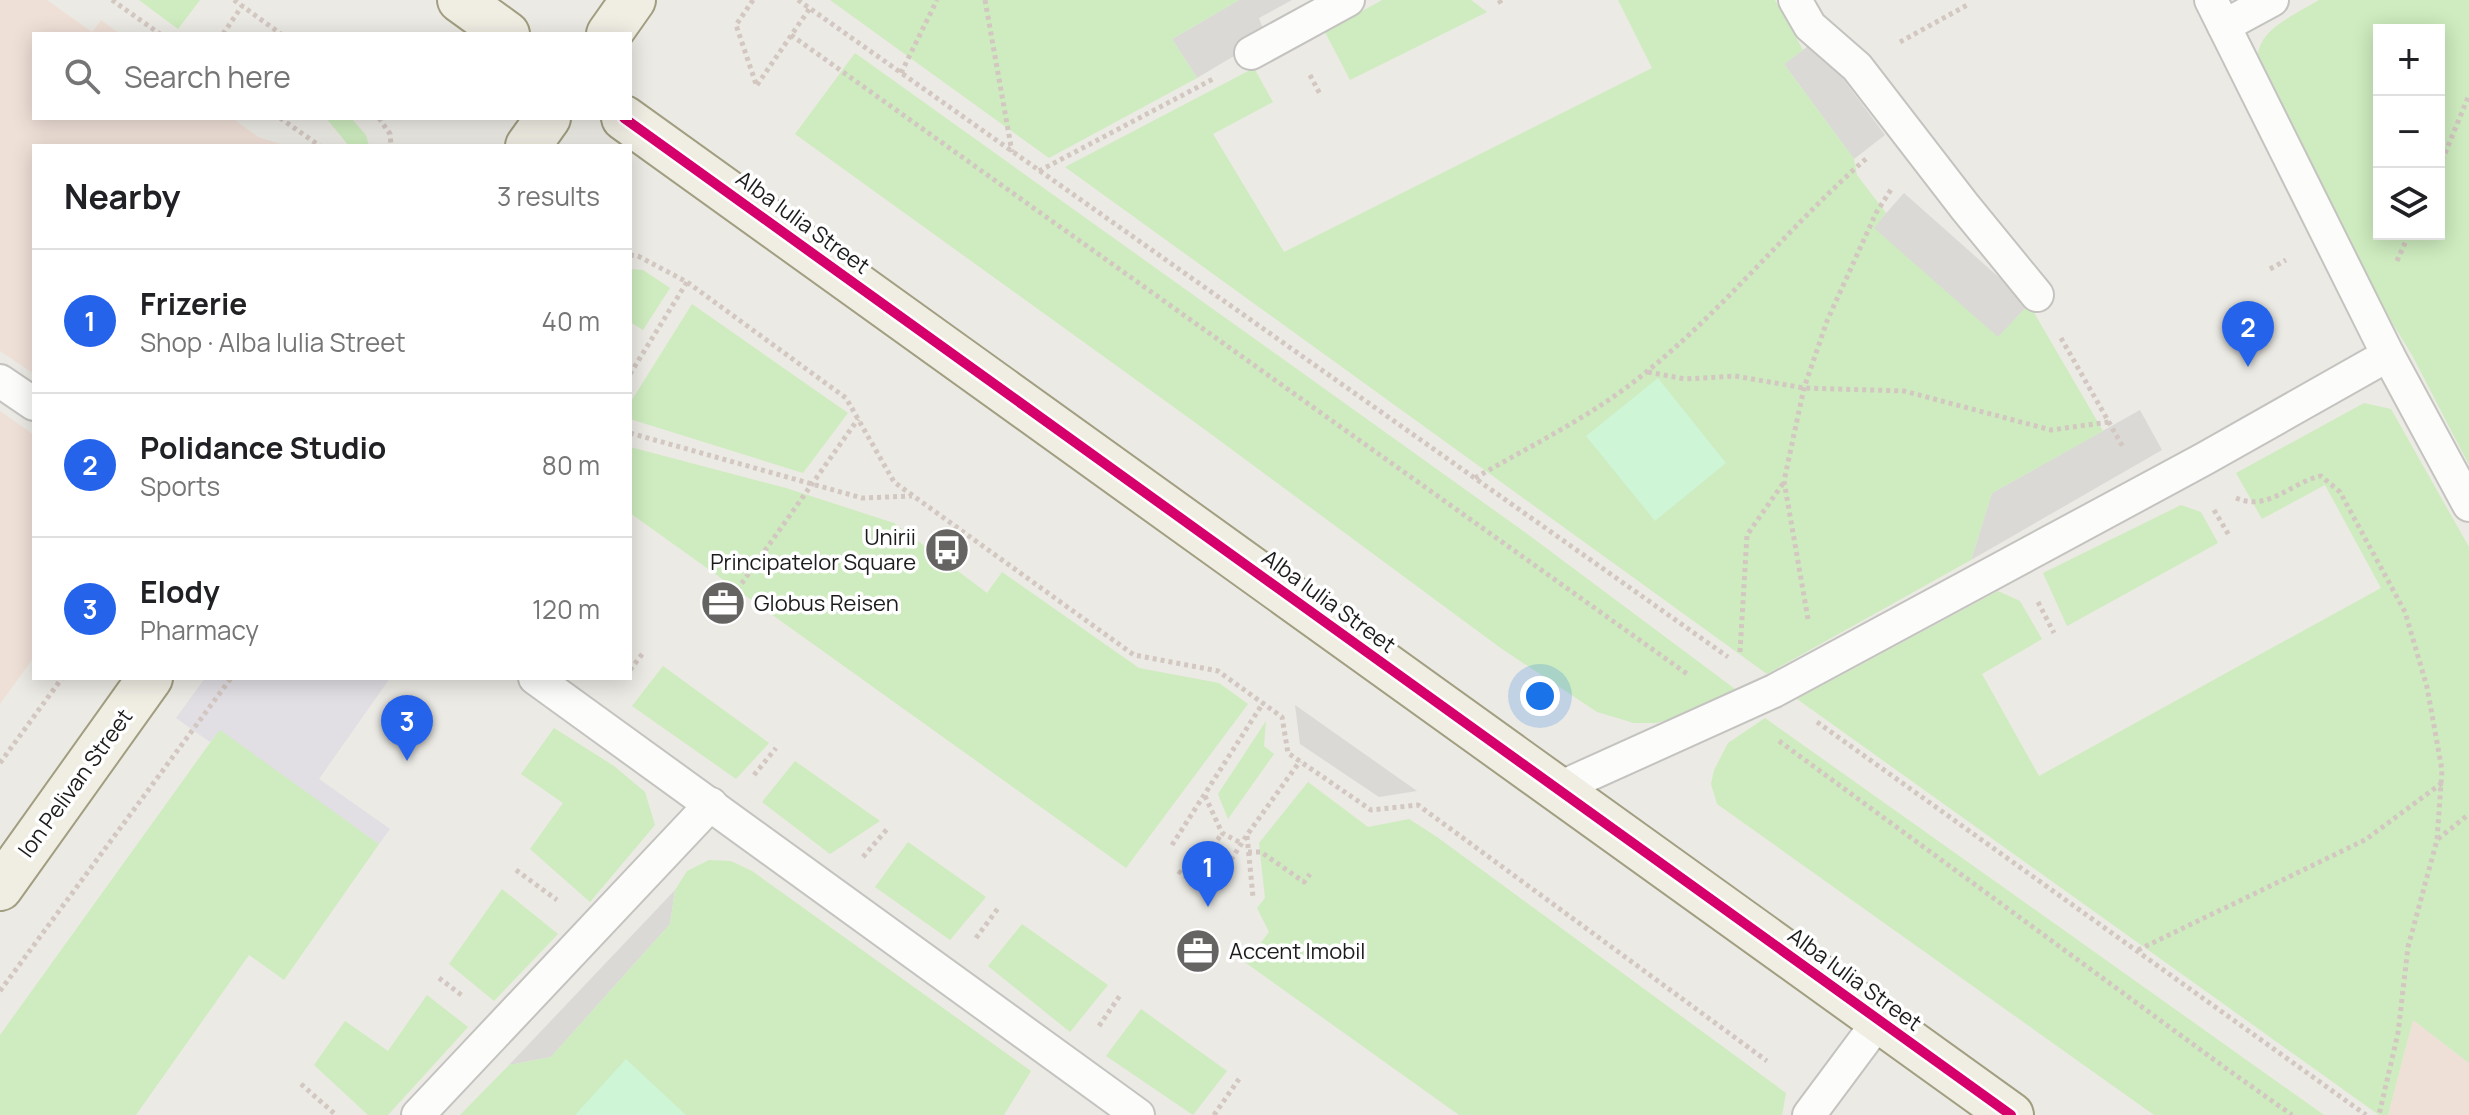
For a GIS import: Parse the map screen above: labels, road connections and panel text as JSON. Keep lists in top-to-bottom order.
{
  "streets": {
    "main road": ["Alba Iulia Street", "Ion Pelivan Street"]
  },
  "places": {
    "bus stop": ["Unirii Principatelor Square"],
    "office": ["Globus Reisen", "Accent Imobil"]
  },
  "page": {
    "map_buttons": ["+", "−"],
    "search": "Search here",
    "heading": ["Nearby", "3 results"],
    "list": [
      {
        "mark": "1",
        "name": "Frizerie",
        "note": "Shop · Alba Iulia Street",
        "value": "40 m"
      },
      {
        "mark": "2",
        "name": "Polidance Studio",
        "note": "Sports",
        "value": "80 m"
      },
      {
        "mark": "3",
        "name": "Elody",
        "note": "Pharmacy",
        "value": "120 m"
      }
    ],
    "pins": ["2", "3", "1"]
  }
}
